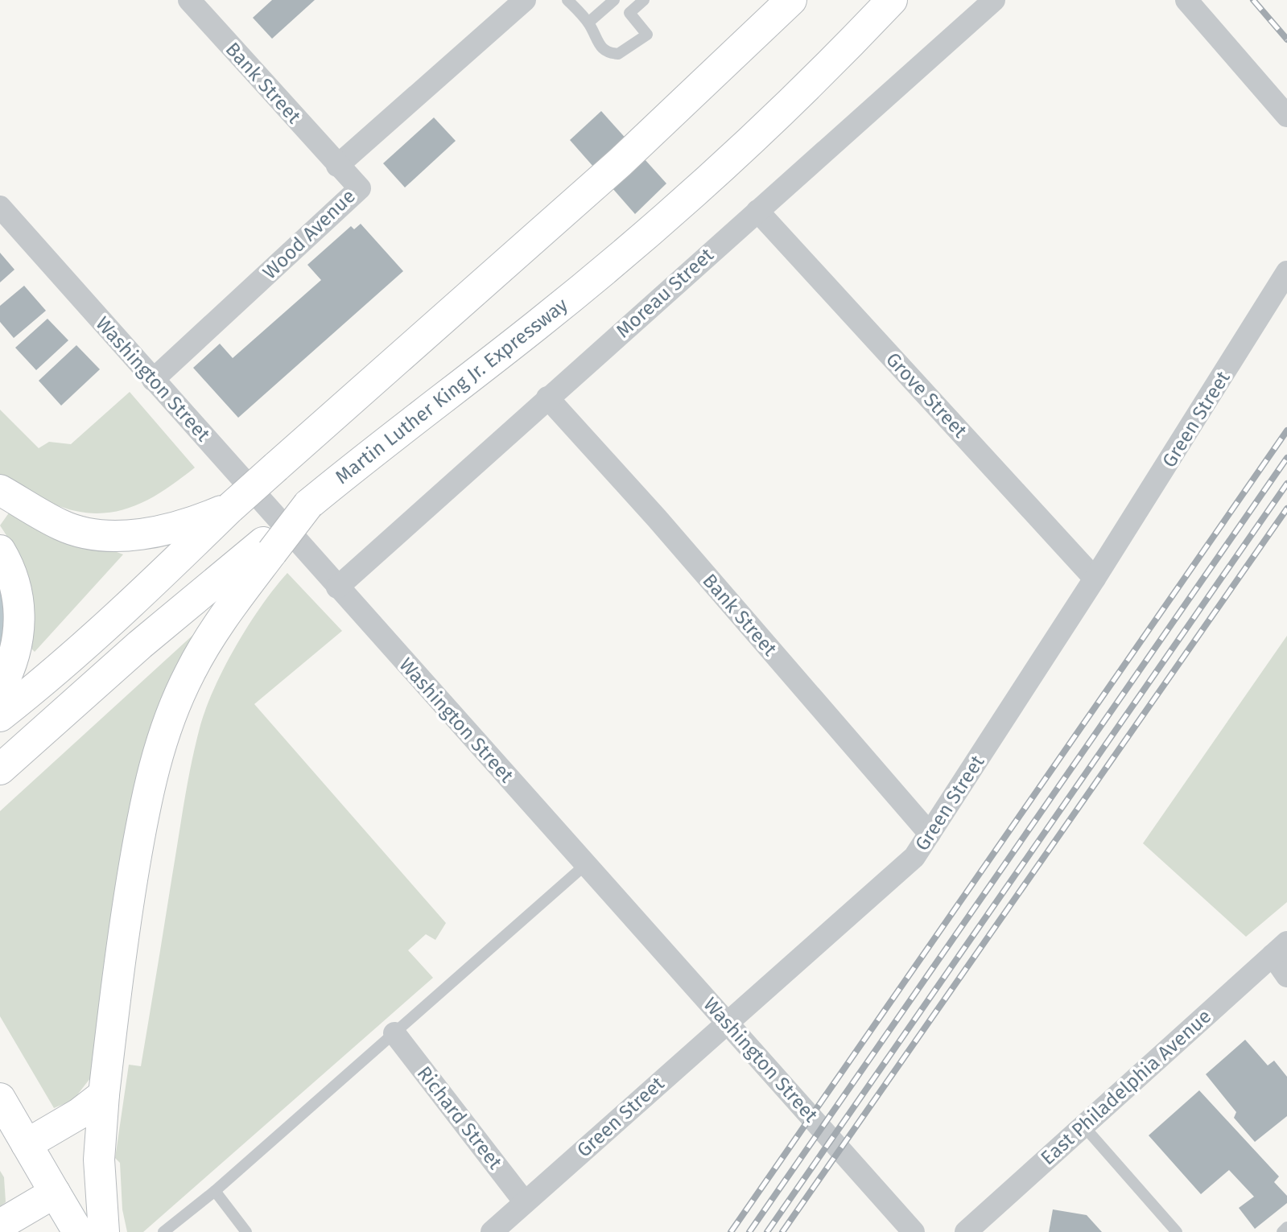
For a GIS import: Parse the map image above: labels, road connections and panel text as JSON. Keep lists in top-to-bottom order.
{
  "streets": {
    "main road": ["Martin Luther King Jr. Expressway"],
    "street": [
      "Bank Street",
      "Wood Avenue",
      "Moreau Street",
      "Washington Street",
      "Grove Street",
      "Green Street",
      "East Philadelphia Avenue",
      "Richard Street"
    ]
  },
  "crossings": [
    ["Bank Street", "Wood Avenue"],
    ["Bank Street", "Moreau Street"],
    ["Bank Street", "Green Street"],
    ["Wood Avenue", "Washington Street"],
    ["Moreau Street", "Washington Street"],
    ["Moreau Street", "Grove Street"],
    ["Washington Street", "Green Street"],
    ["Grove Street", "Green Street"],
    ["Green Street", "Richard Street"]
  ]
}
